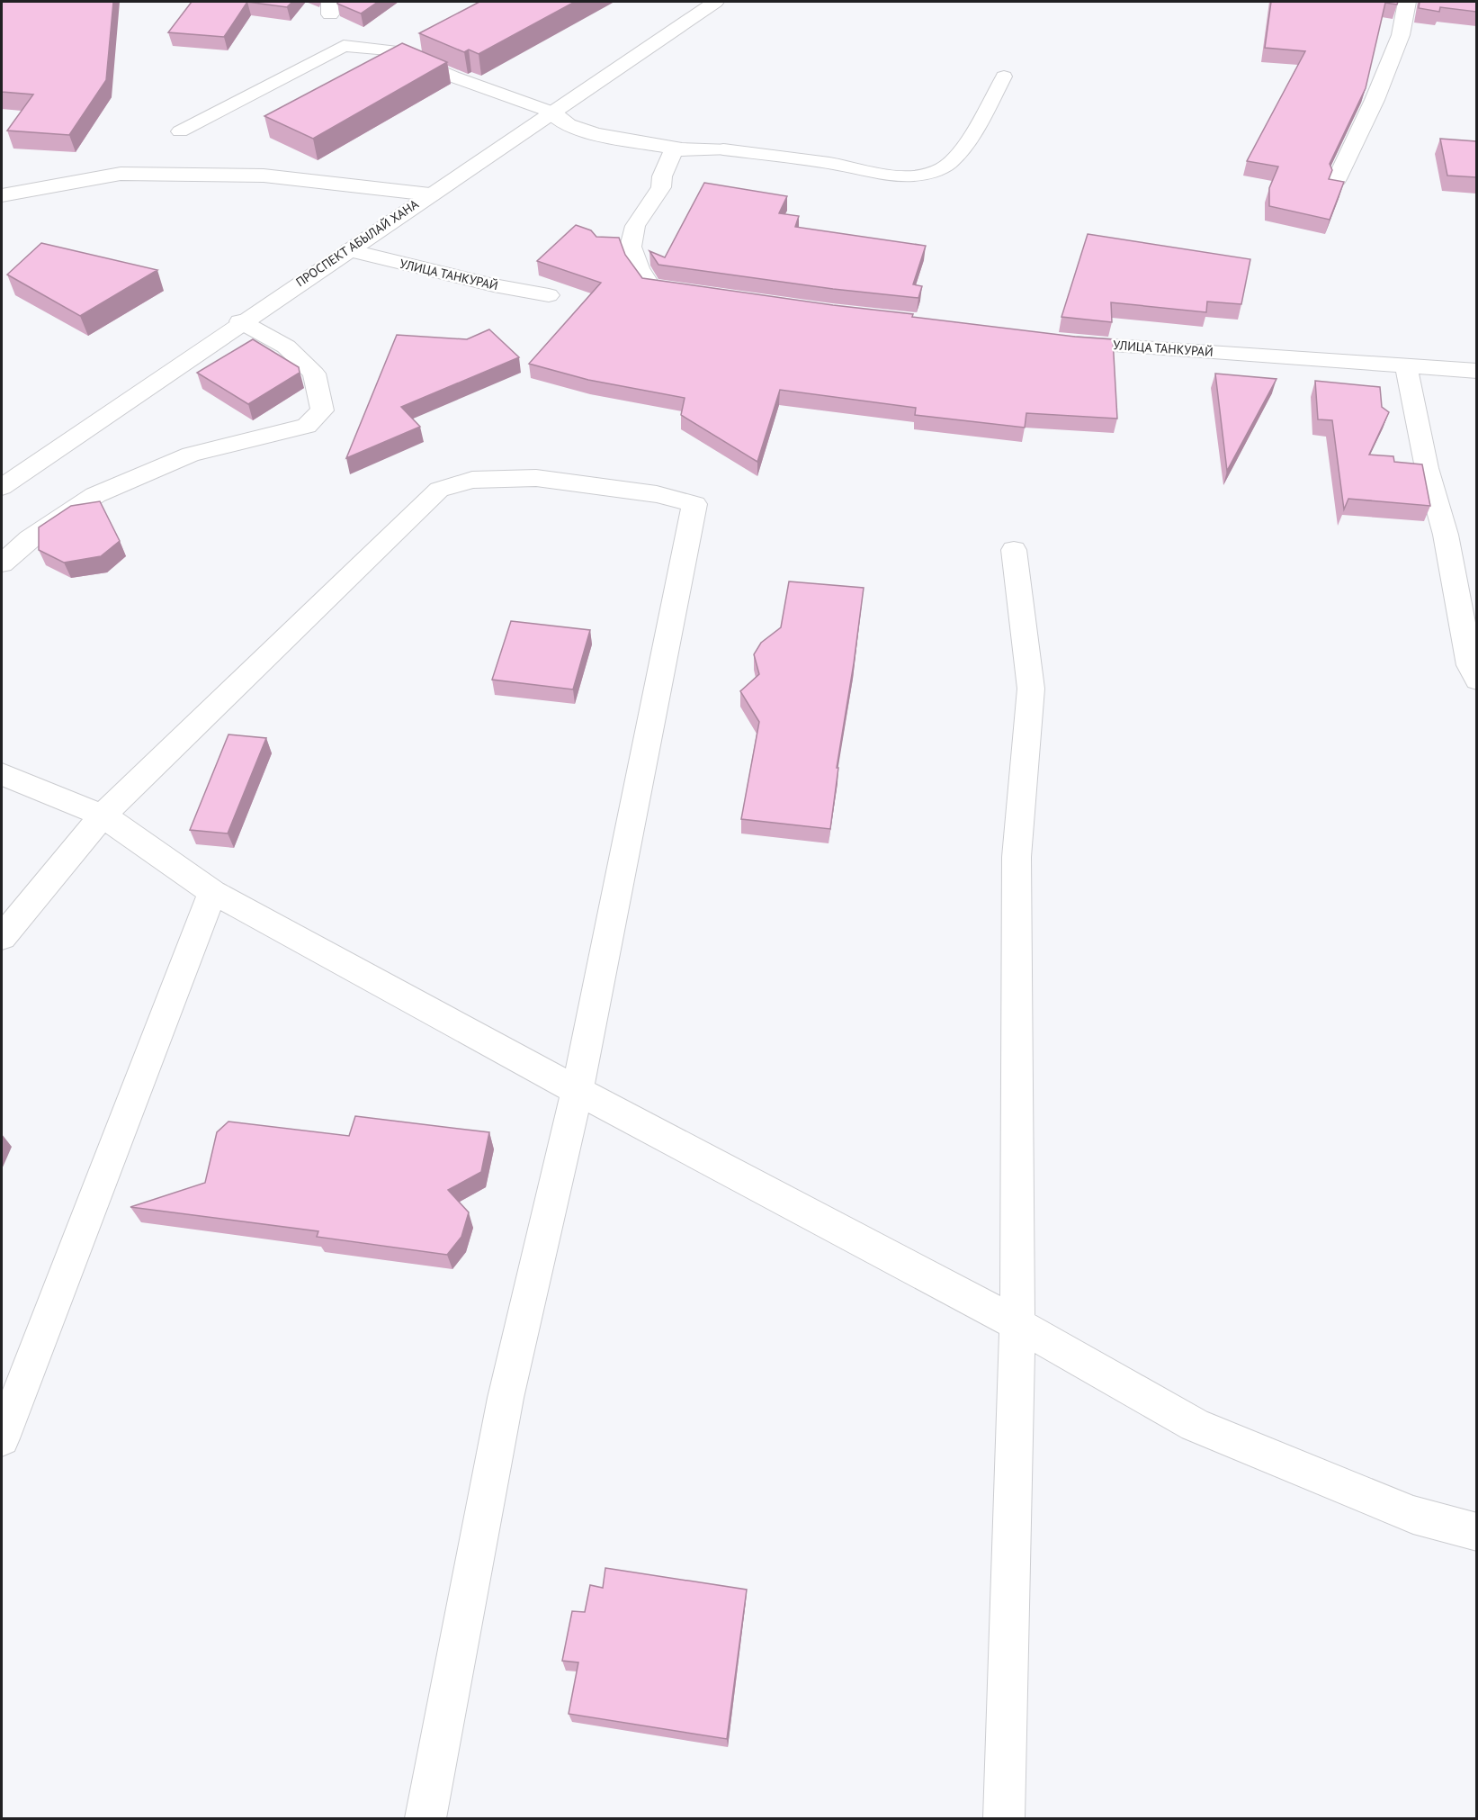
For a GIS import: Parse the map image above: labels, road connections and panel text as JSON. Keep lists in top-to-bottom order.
{
  "streets": {
    "street": ["ПРОСПЕКТ АБЫЛАЙ ХАНА", "УЛИЦА ТАНКУРАЙ"]
  },
  "crossings": [
    ["ПРОСПЕКТ АБЫЛАЙ ХАНА", "УЛИЦА ТАНКУРАЙ"]
  ]
}
